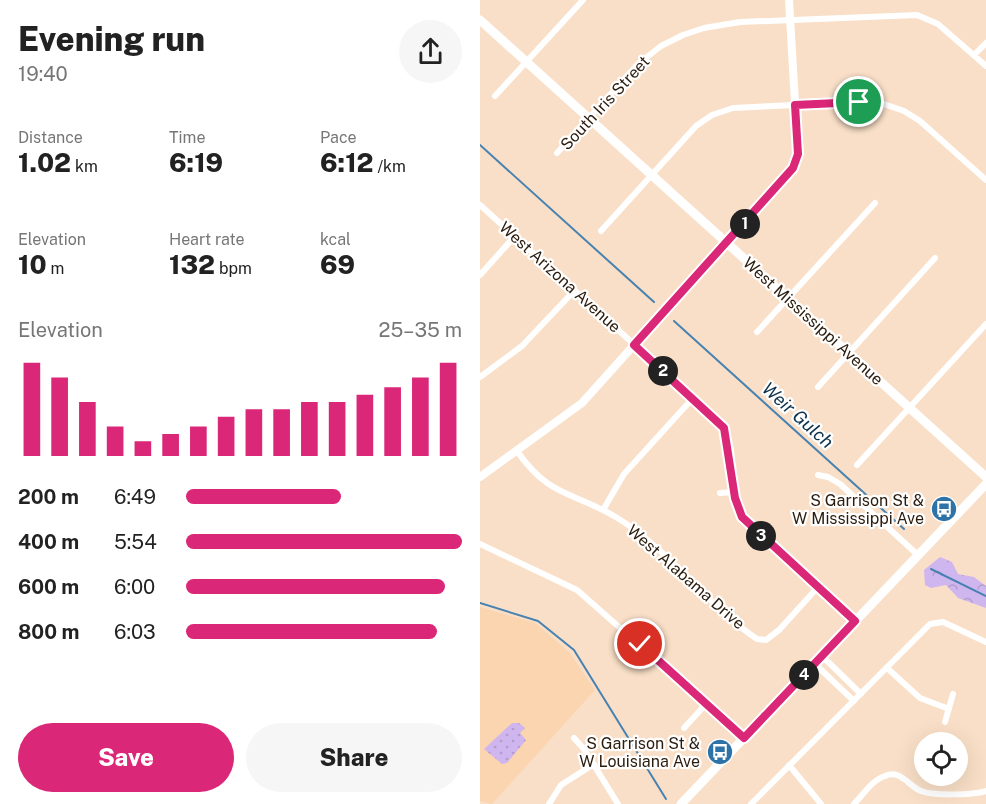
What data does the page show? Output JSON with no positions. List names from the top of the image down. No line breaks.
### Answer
{"streets":{"main road":["West Mississippi Avenue"],"street":["South Iris Street","West Arizona Avenue","West Alabama Drive"]},"crossings":[["South Iris Street","West Mississippi Avenue"],["West Arizona Avenue","West Alabama Drive"]],"water":["Weir Gulch"],"places":{"bus stop":["S Garrison St & W Mississippi Ave","S Garrison St & W Louisiana Ave"]},"page":{"heading":["Evening run","19:40"],"stats":[["Distance","1.02 km"],["Time","6:19"],["Pace","6:12 /km"],["Elevation","10 m"],["Heart rate","132 bpm"],["kcal","69"]],"pins":["1","2","3","4"],"chart":["Elevation","25–35 m"],"list":[{"name":"200 m","note":"6:49"},{"name":"400 m","note":"5:54"},{"name":"600 m","note":"6:00"},{"name":"800 m","note":"6:03"}],"buttons":["Save","Share"]}}
